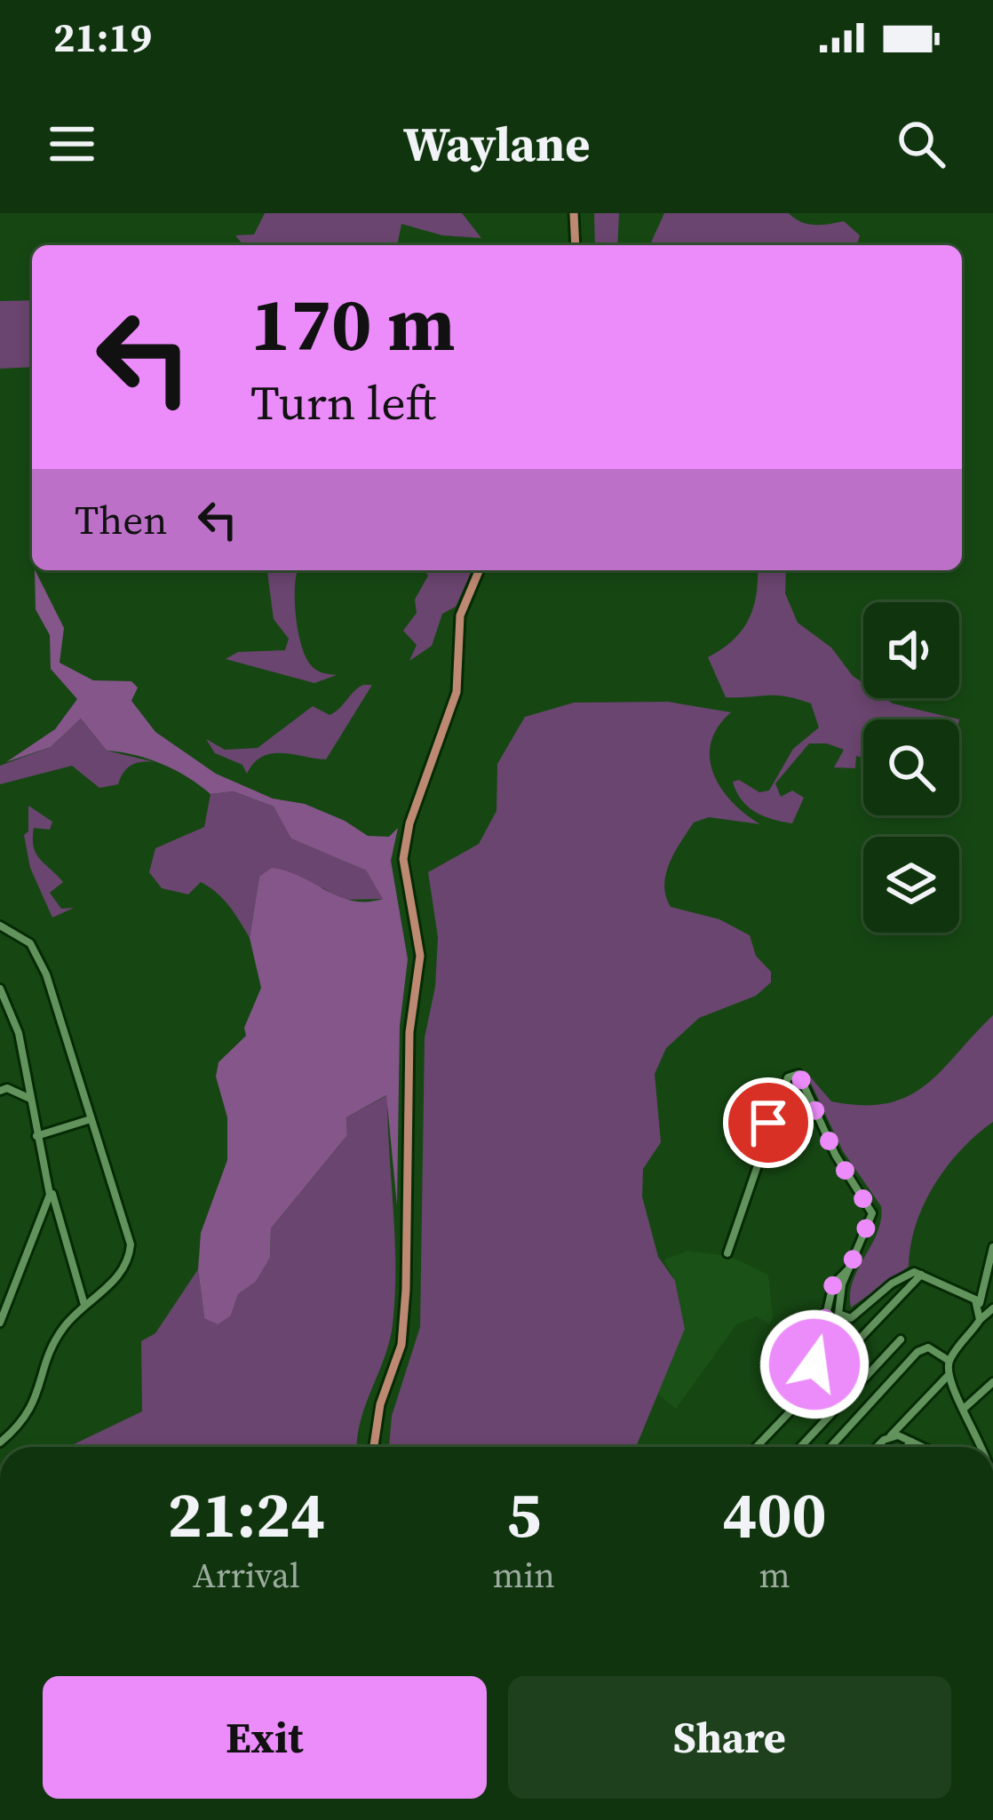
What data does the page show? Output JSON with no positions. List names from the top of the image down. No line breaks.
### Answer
{"page":{"status":"21:19","header":"Waylane","turn":["170 m","Turn left"],"then":"Then","eta":["21:24","Arrival","5","min","400","m"],"buttons":["Exit","Share"]}}
